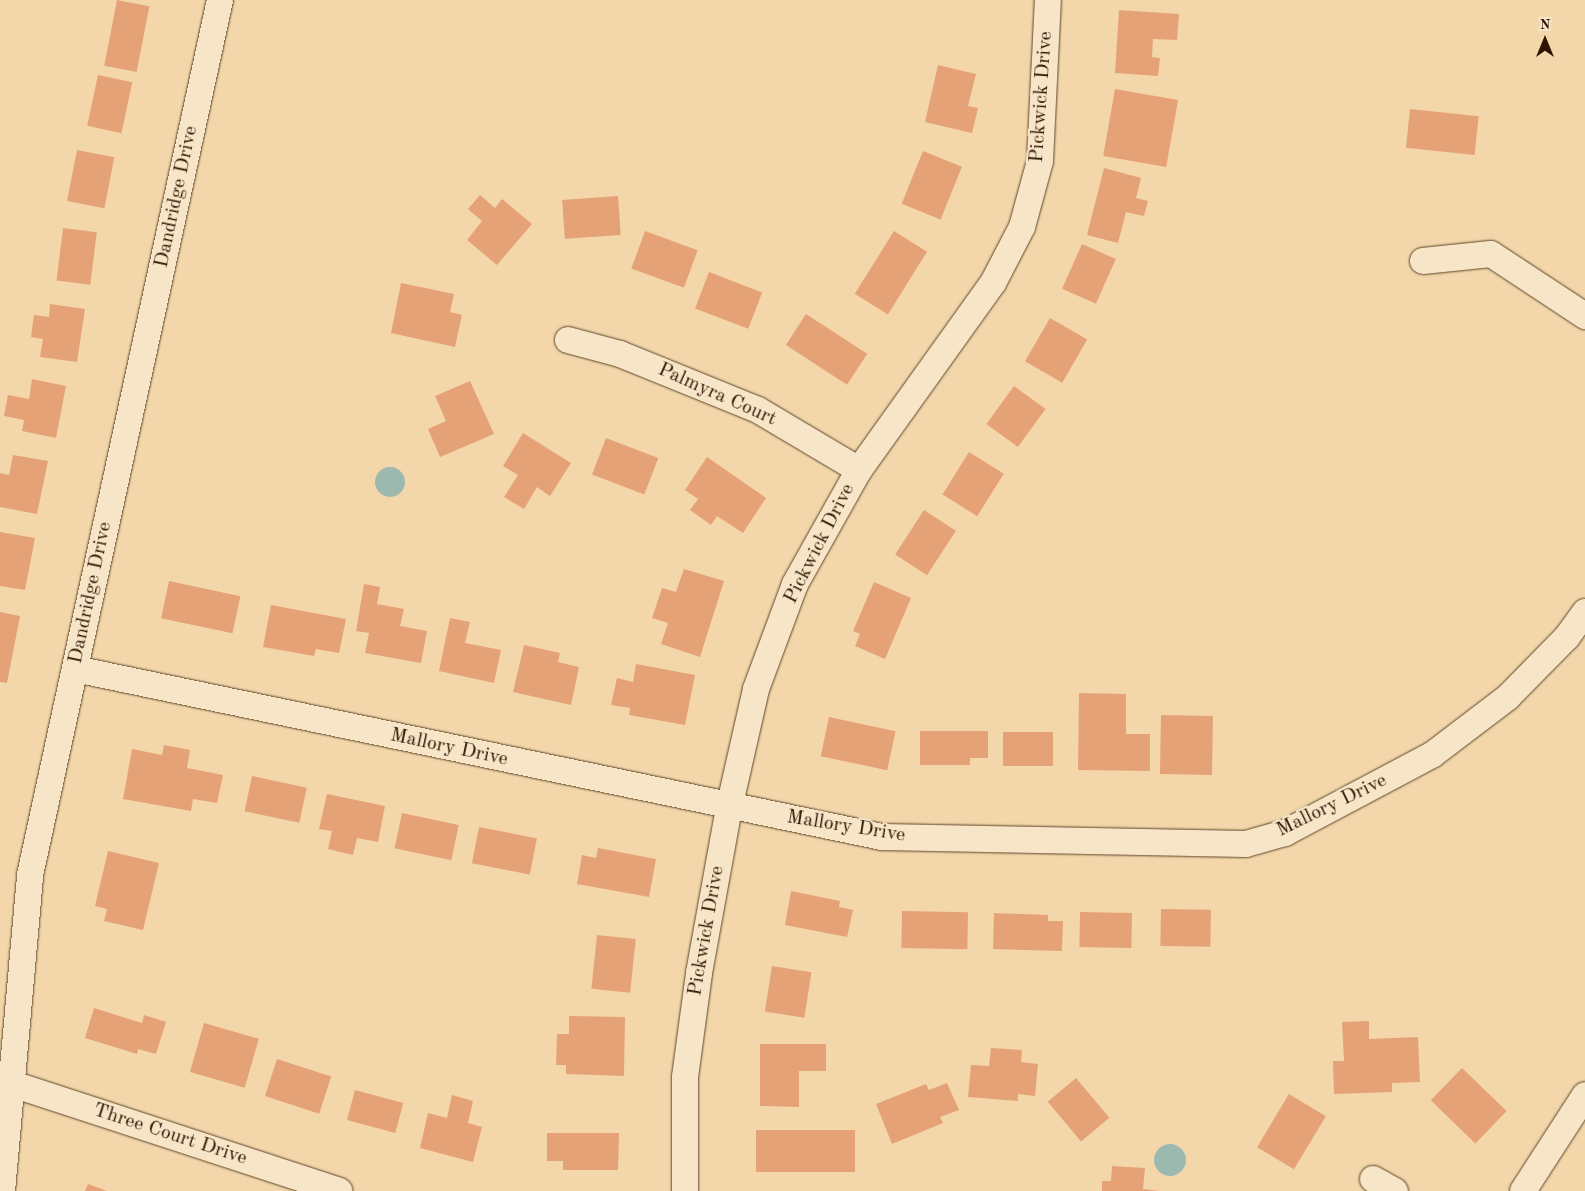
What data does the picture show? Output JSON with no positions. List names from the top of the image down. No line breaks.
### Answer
{"streets":{"street":["Pickwick Drive","Dandridge Drive","Palmyra Court","Mallory Drive","Three Court Drive"]},"crossings":[["Pickwick Drive","Palmyra Court"],["Pickwick Drive","Mallory Drive"],["Dandridge Drive","Mallory Drive"],["Dandridge Drive","Three Court Drive"]],"north":"top"}
